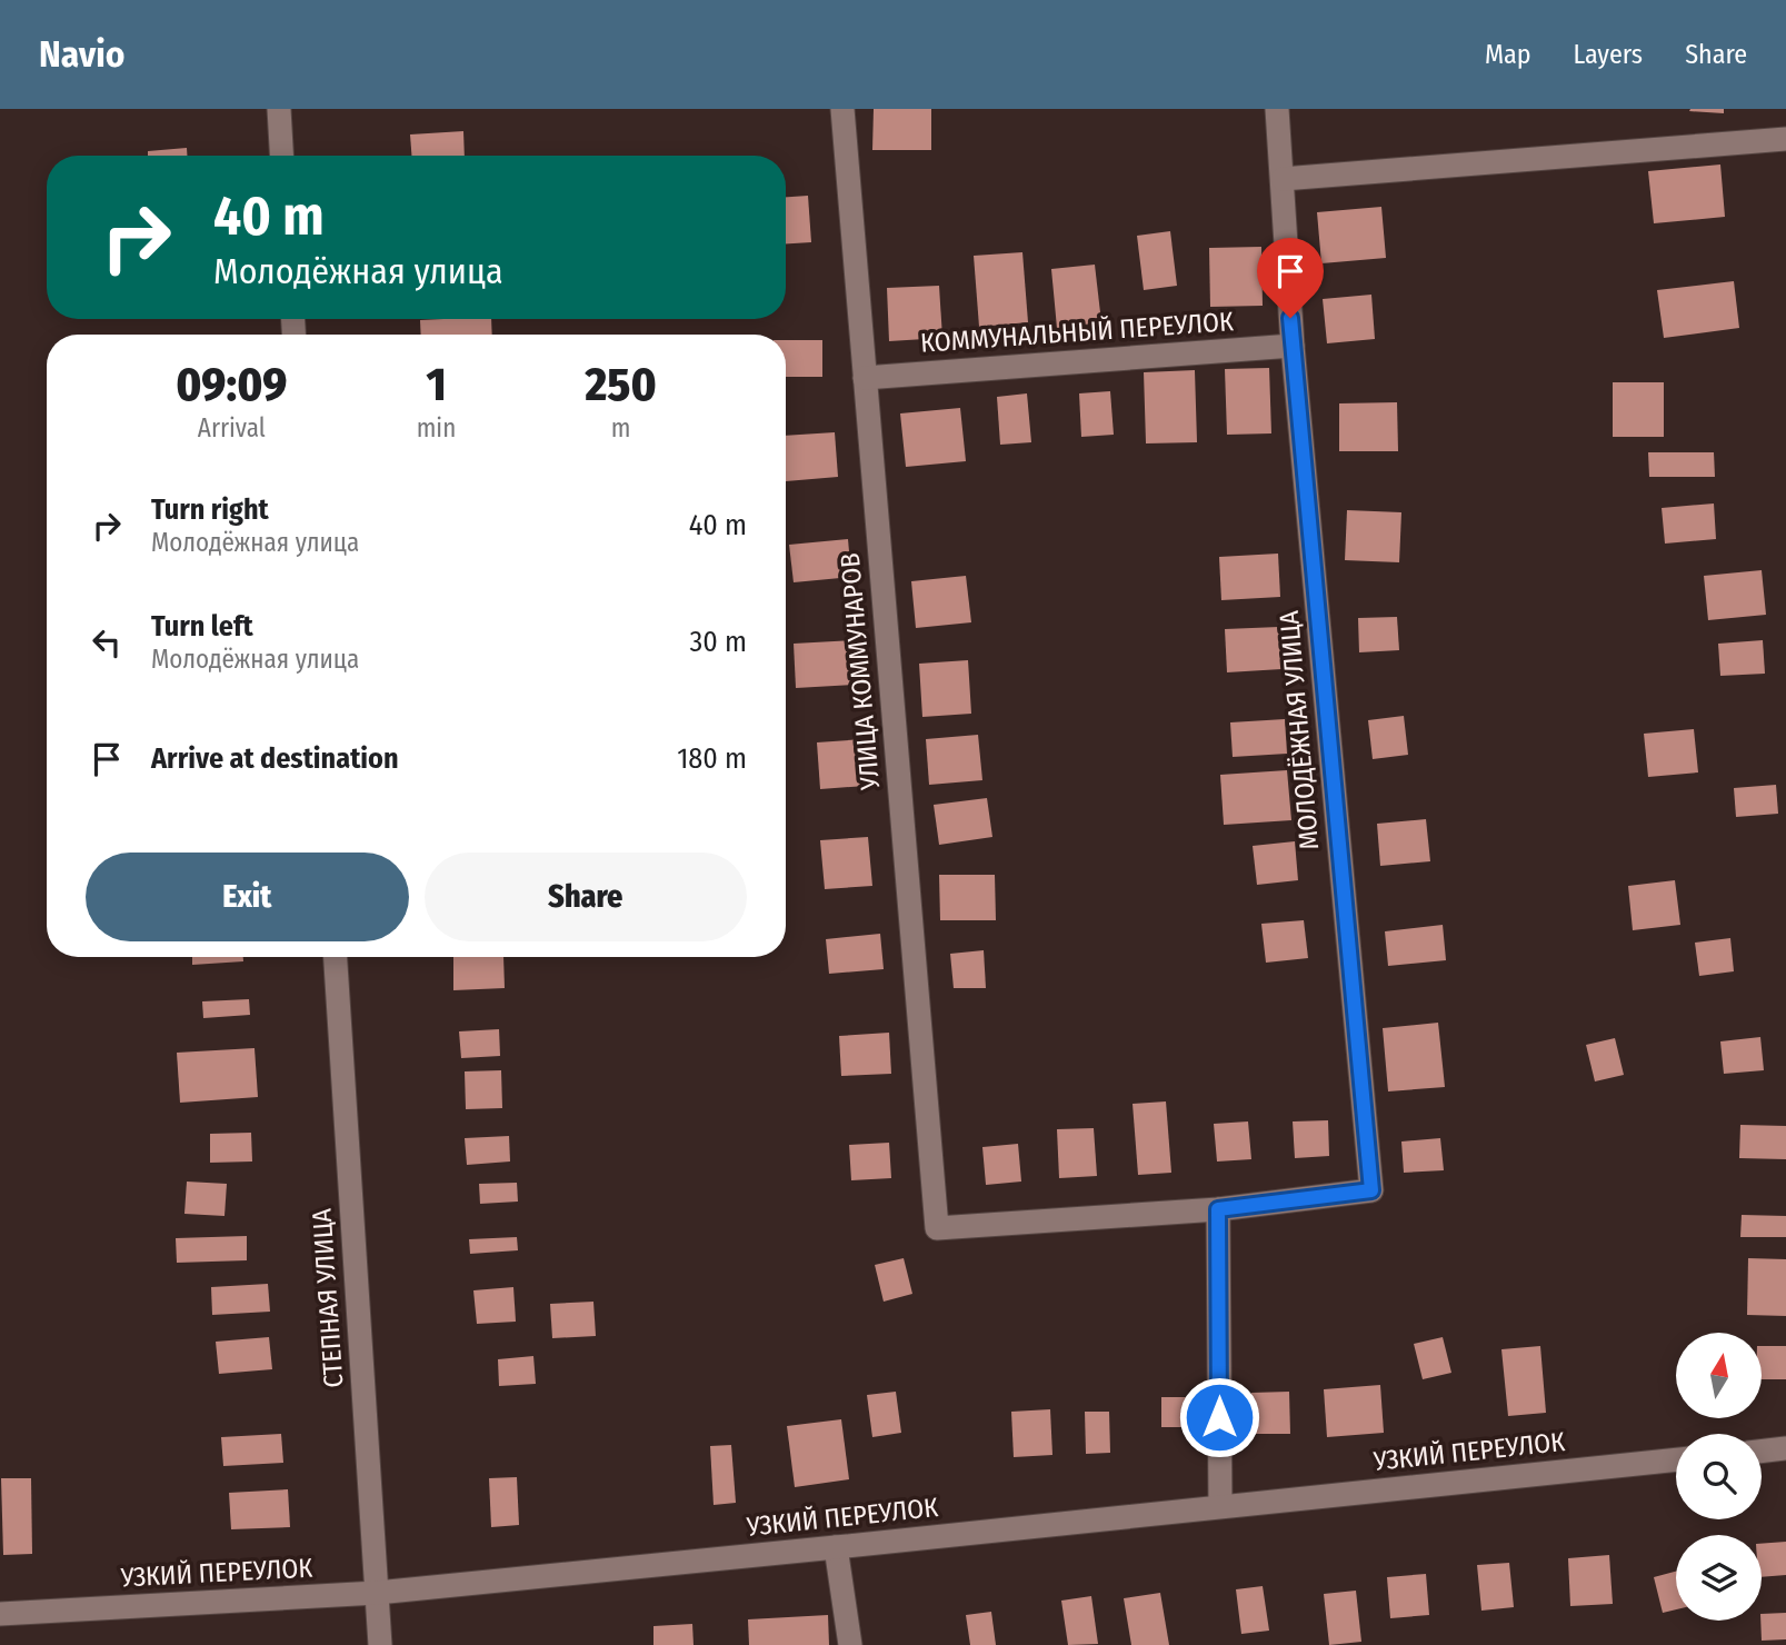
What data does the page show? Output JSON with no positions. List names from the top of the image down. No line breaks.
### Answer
{"streets":{"street":["КОММУНАЛЬНЫЙ ПЕРЕУЛОК","УЛИЦА КОММУНАРОВ","МОЛОДЁЖНАЯ УЛИЦА","СТЕПНАЯ УЛИЦА","УЗКИЙ ПЕРЕУЛОК"]},"crossings":[["КОММУНАЛЬНЫЙ ПЕРЕУЛОК","УЛИЦА КОММУНАРОВ"],["КОММУНАЛЬНЫЙ ПЕРЕУЛОК","МОЛОДЁЖНАЯ УЛИЦА"],["УЛИЦА КОММУНАРОВ","МОЛОДЁЖНАЯ УЛИЦА"],["СТЕПНАЯ УЛИЦА","УЗКИЙ ПЕРЕУЛОК"]],"north":"top","page":{"header":"Navio","nav":["Map","Layers","Share"],"turn":["40 m","Молодёжная улица"],"eta":["09:09","Arrival","1","min","250","m"],"list":[{"name":"Turn right","note":"Молодёжная улица","value":"40 m"},{"name":"Turn left","note":"Молодёжная улица","value":"30 m"},{"name":"Arrive at destination","value":"180 m"}],"buttons":["Exit","Share"]}}
